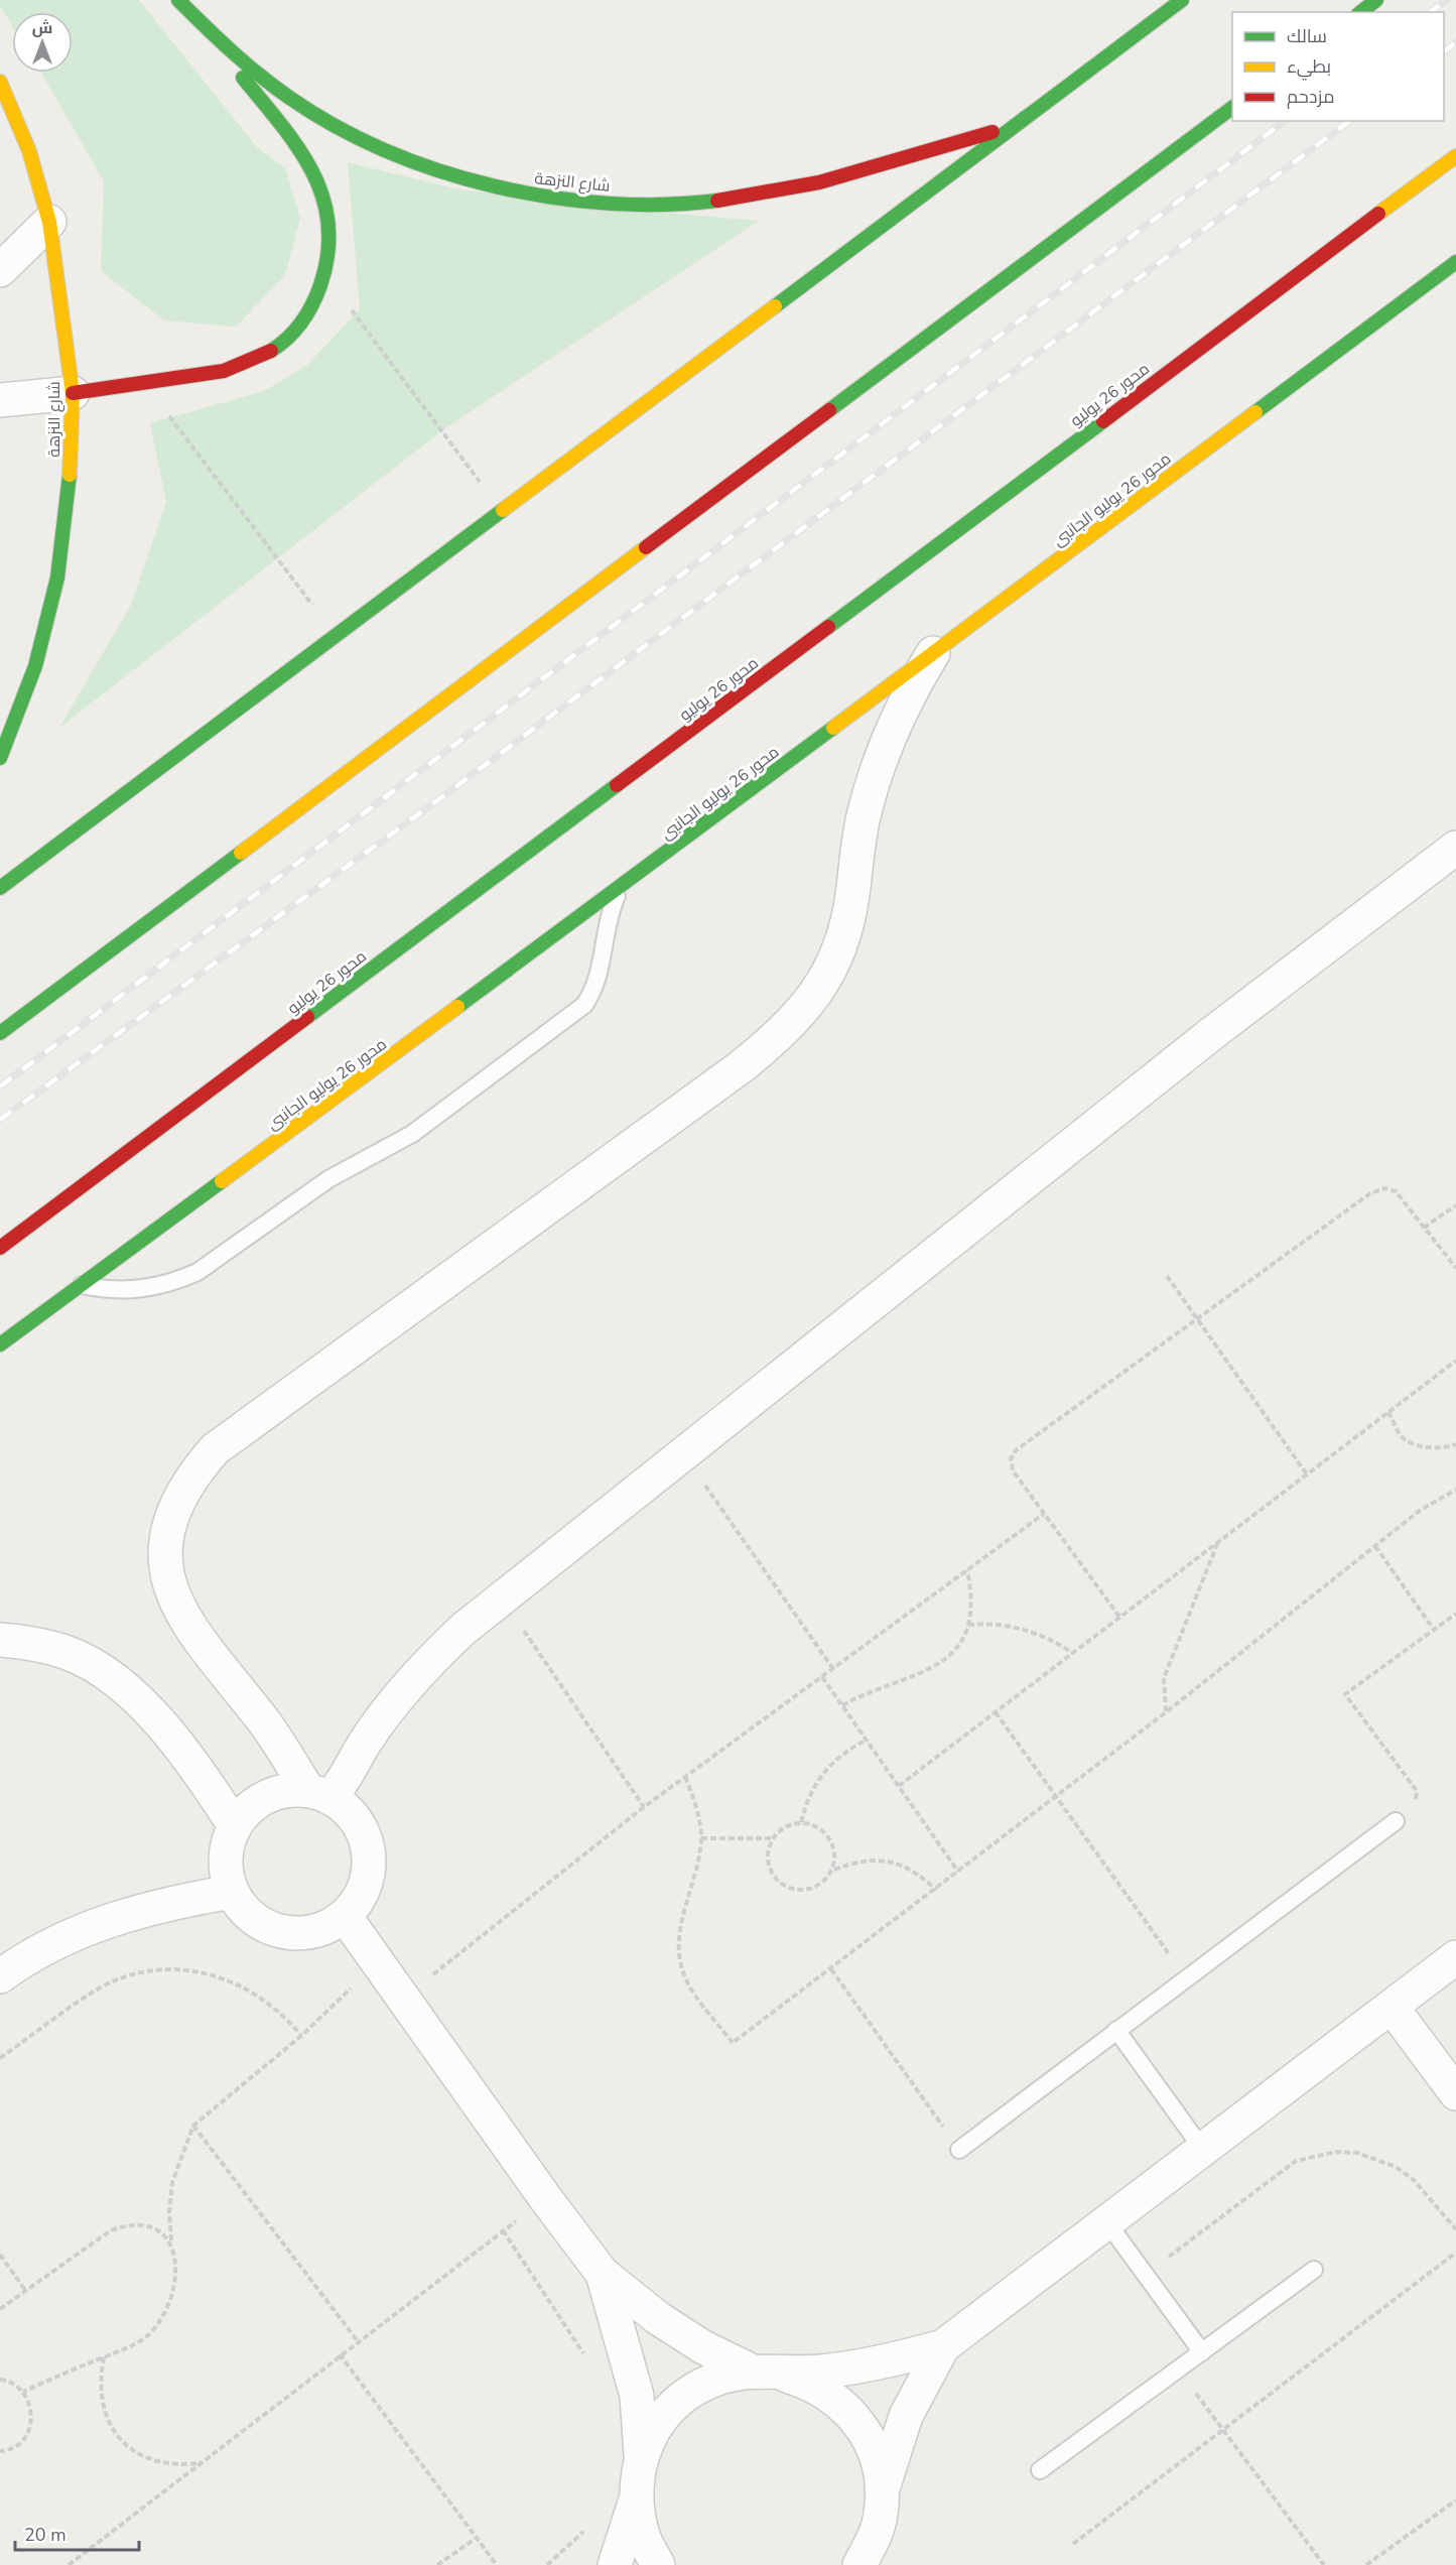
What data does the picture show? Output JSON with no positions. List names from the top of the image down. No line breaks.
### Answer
{"streets":{"main road":["شارع النزهة","محور 26 يوليو","محور 26 يوليو الجانبى"]},"legend":["سالك","بطيء","مزدحم"],"scale_bar":"20 m","north":"top"}
